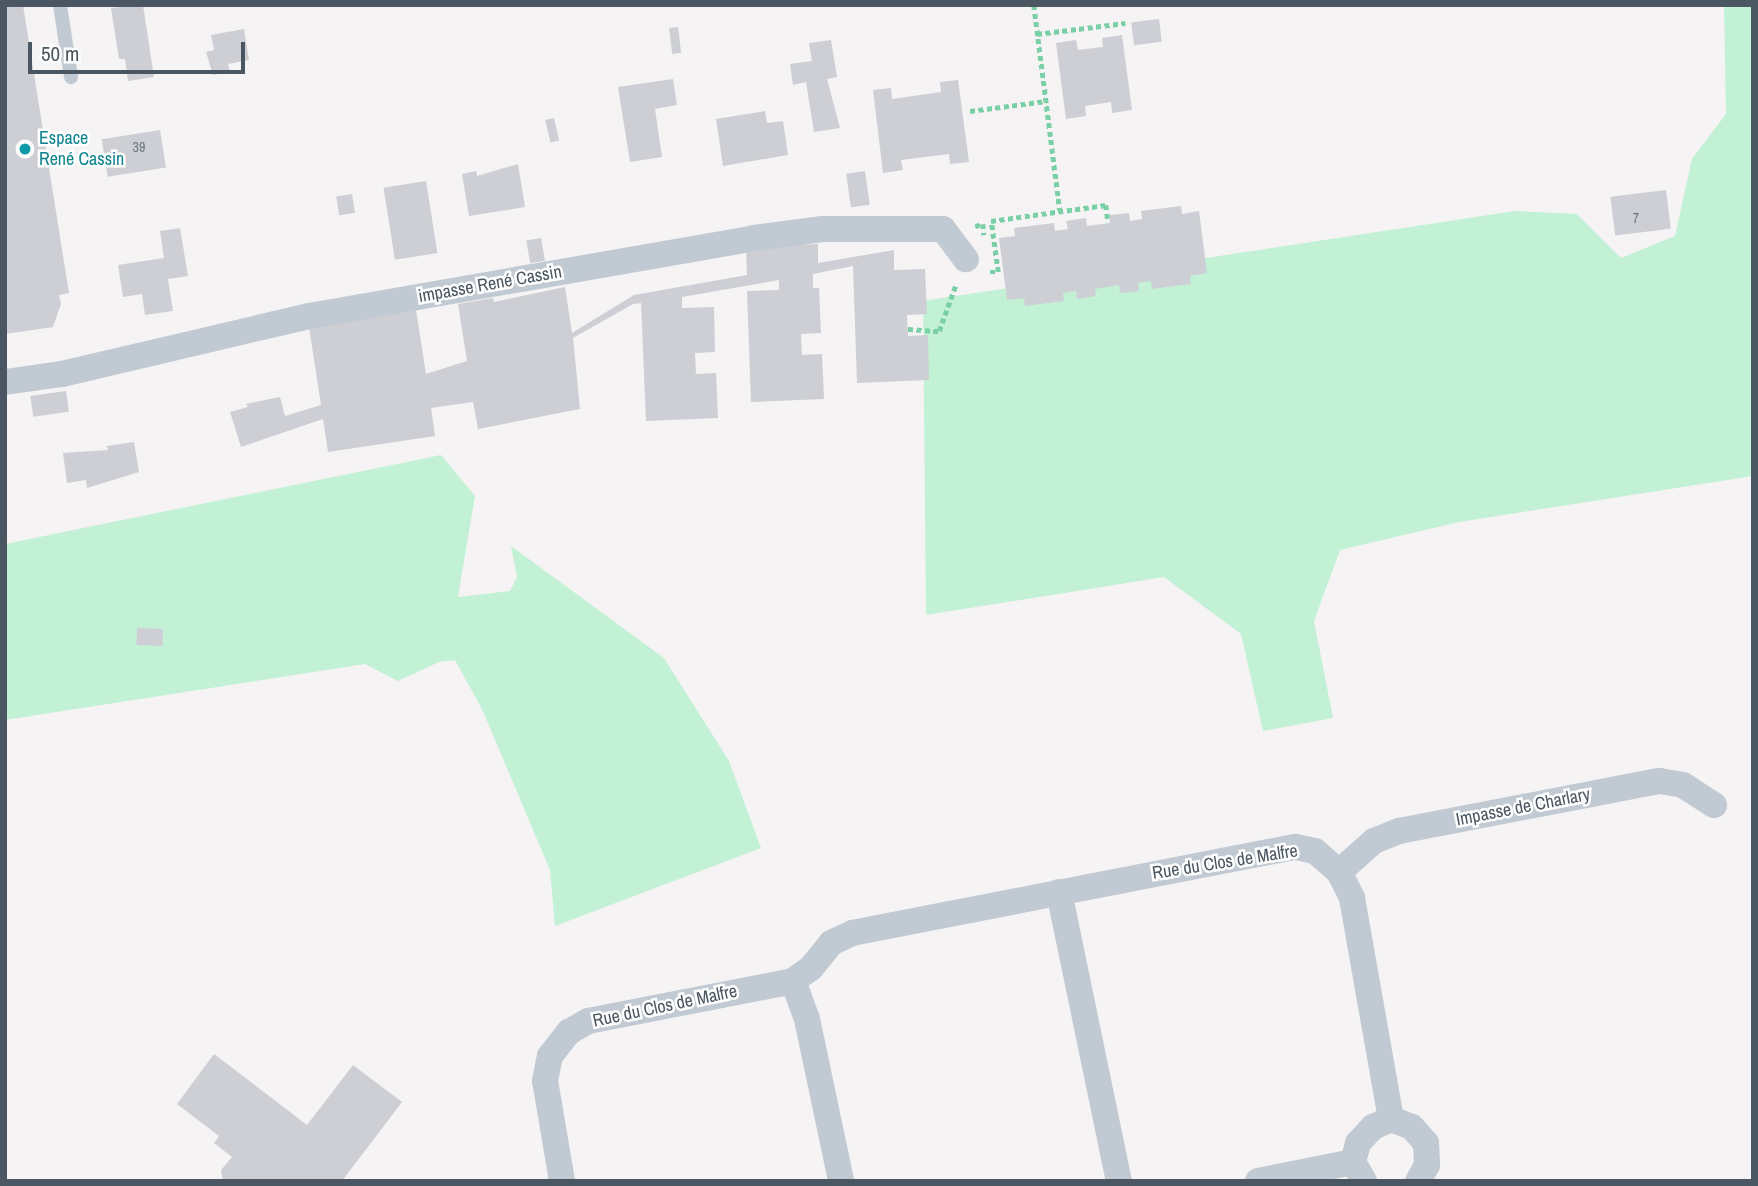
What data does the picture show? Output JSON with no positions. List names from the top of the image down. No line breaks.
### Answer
{"streets":{"street":["impasse René Cassin","Impasse de Charlary","Rue du Clos de Malfre"]},"crossings":[["Impasse de Charlary","Rue du Clos de Malfre"]],"places":["Espace René Cassin"],"house_numbers":["39","7"],"scale_bar":"50 m"}
